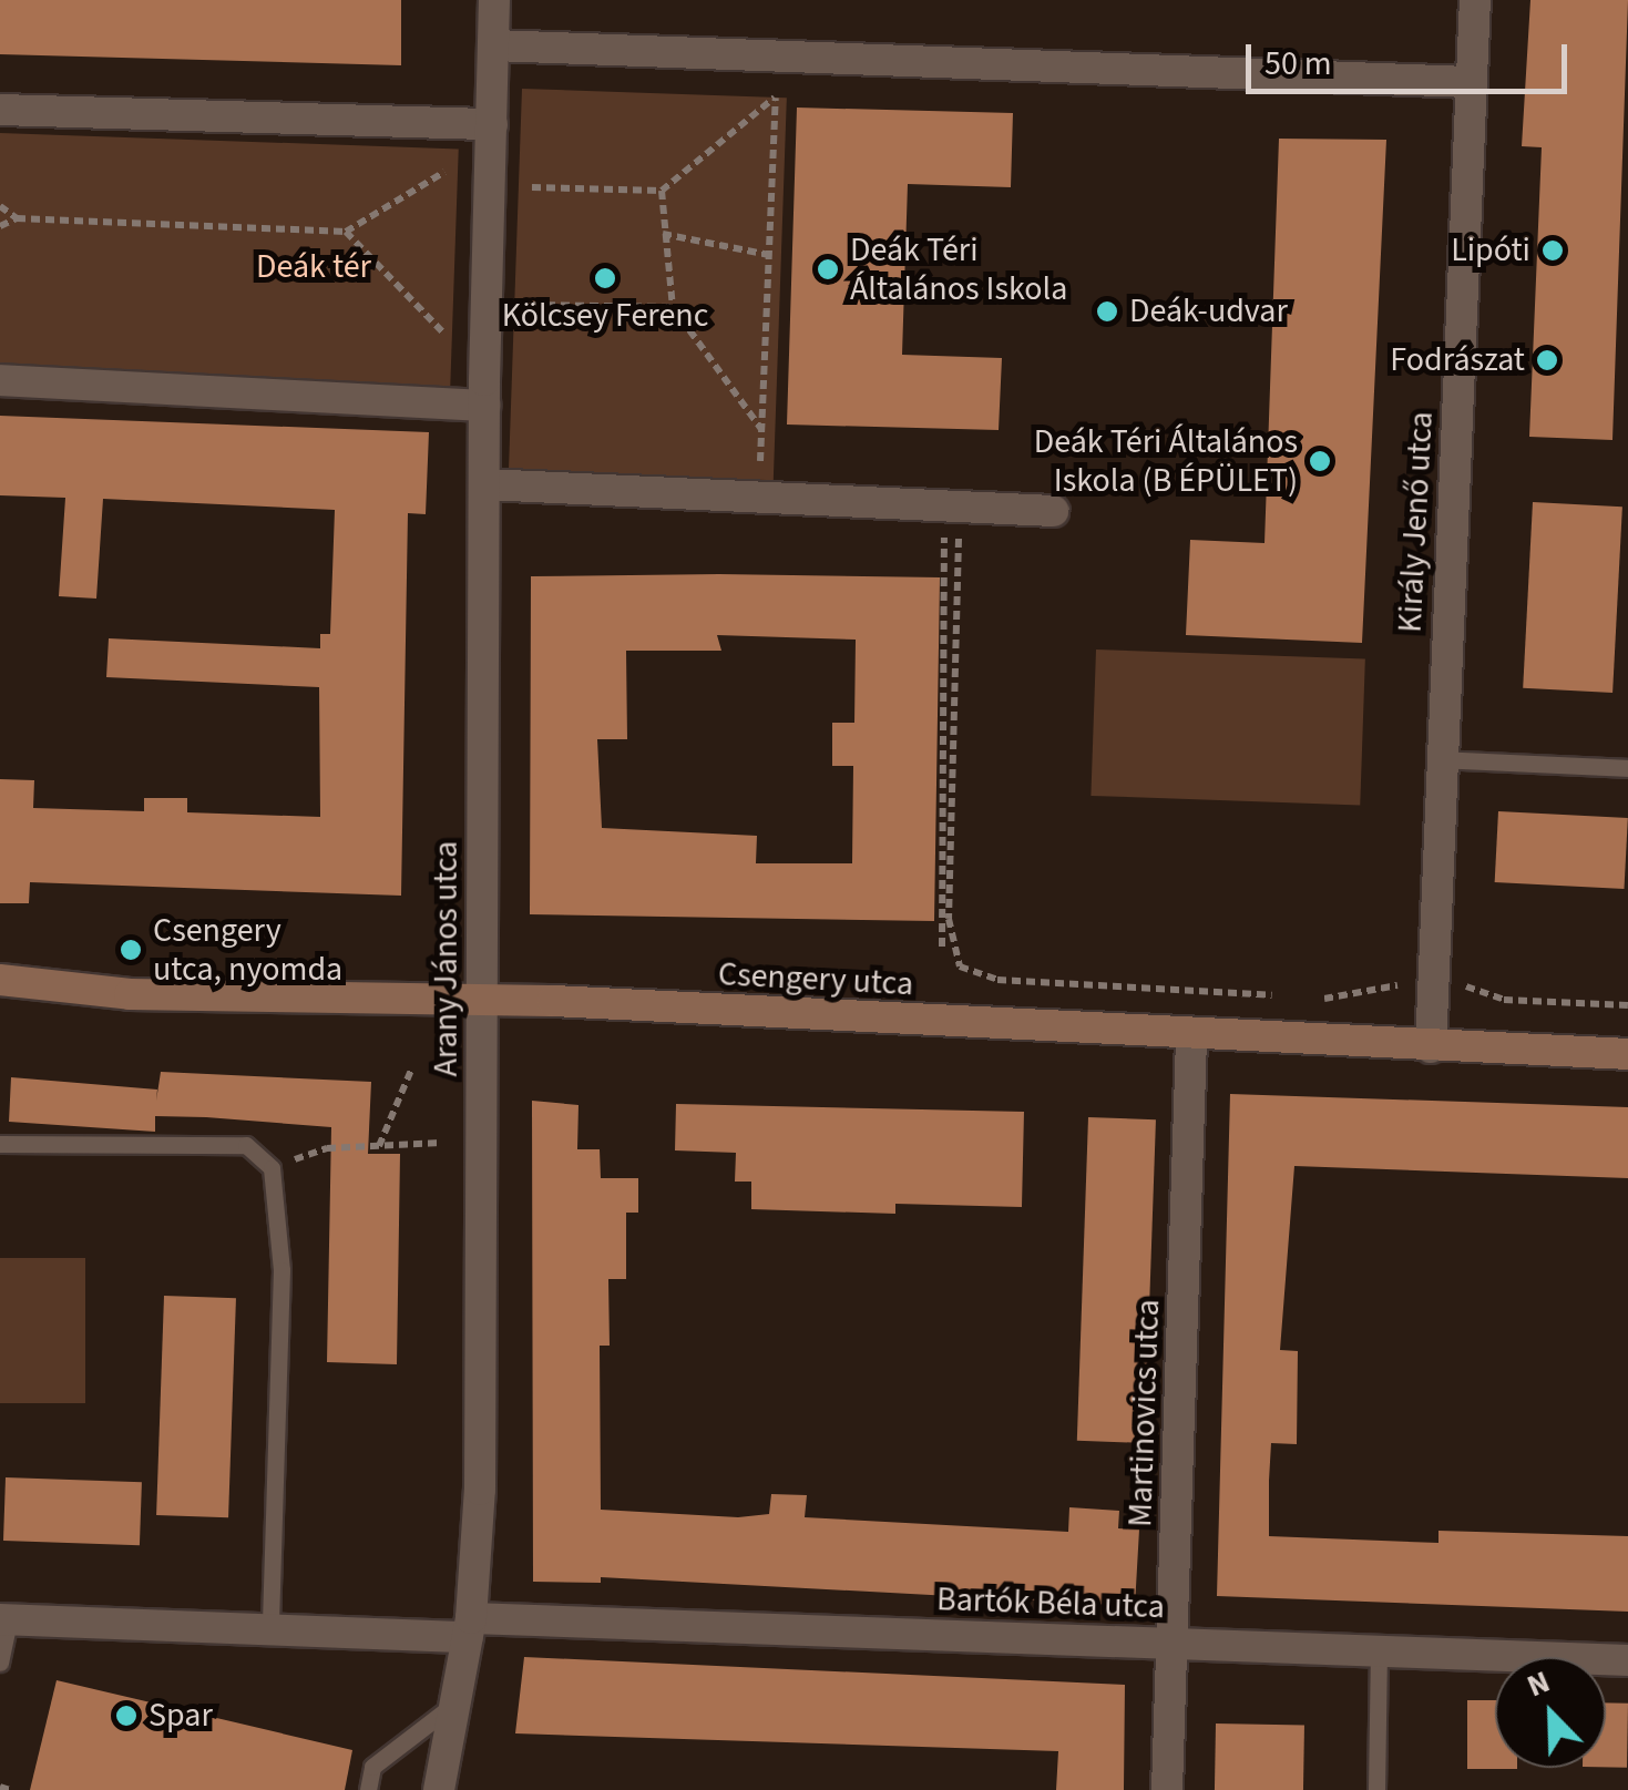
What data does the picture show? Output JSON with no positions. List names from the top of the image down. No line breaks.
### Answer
{"streets":{"main road":["Csengery utca"],"street":["Király Jenő utca","Arany János utca","Martinovics utca","Bartók Béla utca"]},"crossings":[["Király Jenő utca","Csengery utca"],["Arany János utca","Csengery utca"],["Arany János utca","Bartók Béla utca"],["Csengery utca","Martinovics utca"],["Martinovics utca","Bartók Béla utca"]],"parks":["Deák tér"],"places":["Lipóti","Deák Téri Általános Iskola","Kölcsey Ferenc","Deák-udvar","Fodrászat","Deák Téri Általános Iskola (B ÉPÜLET)","Csengery utca, nyomda","Spar"],"scale_bar":"50 m","north":"top left"}
